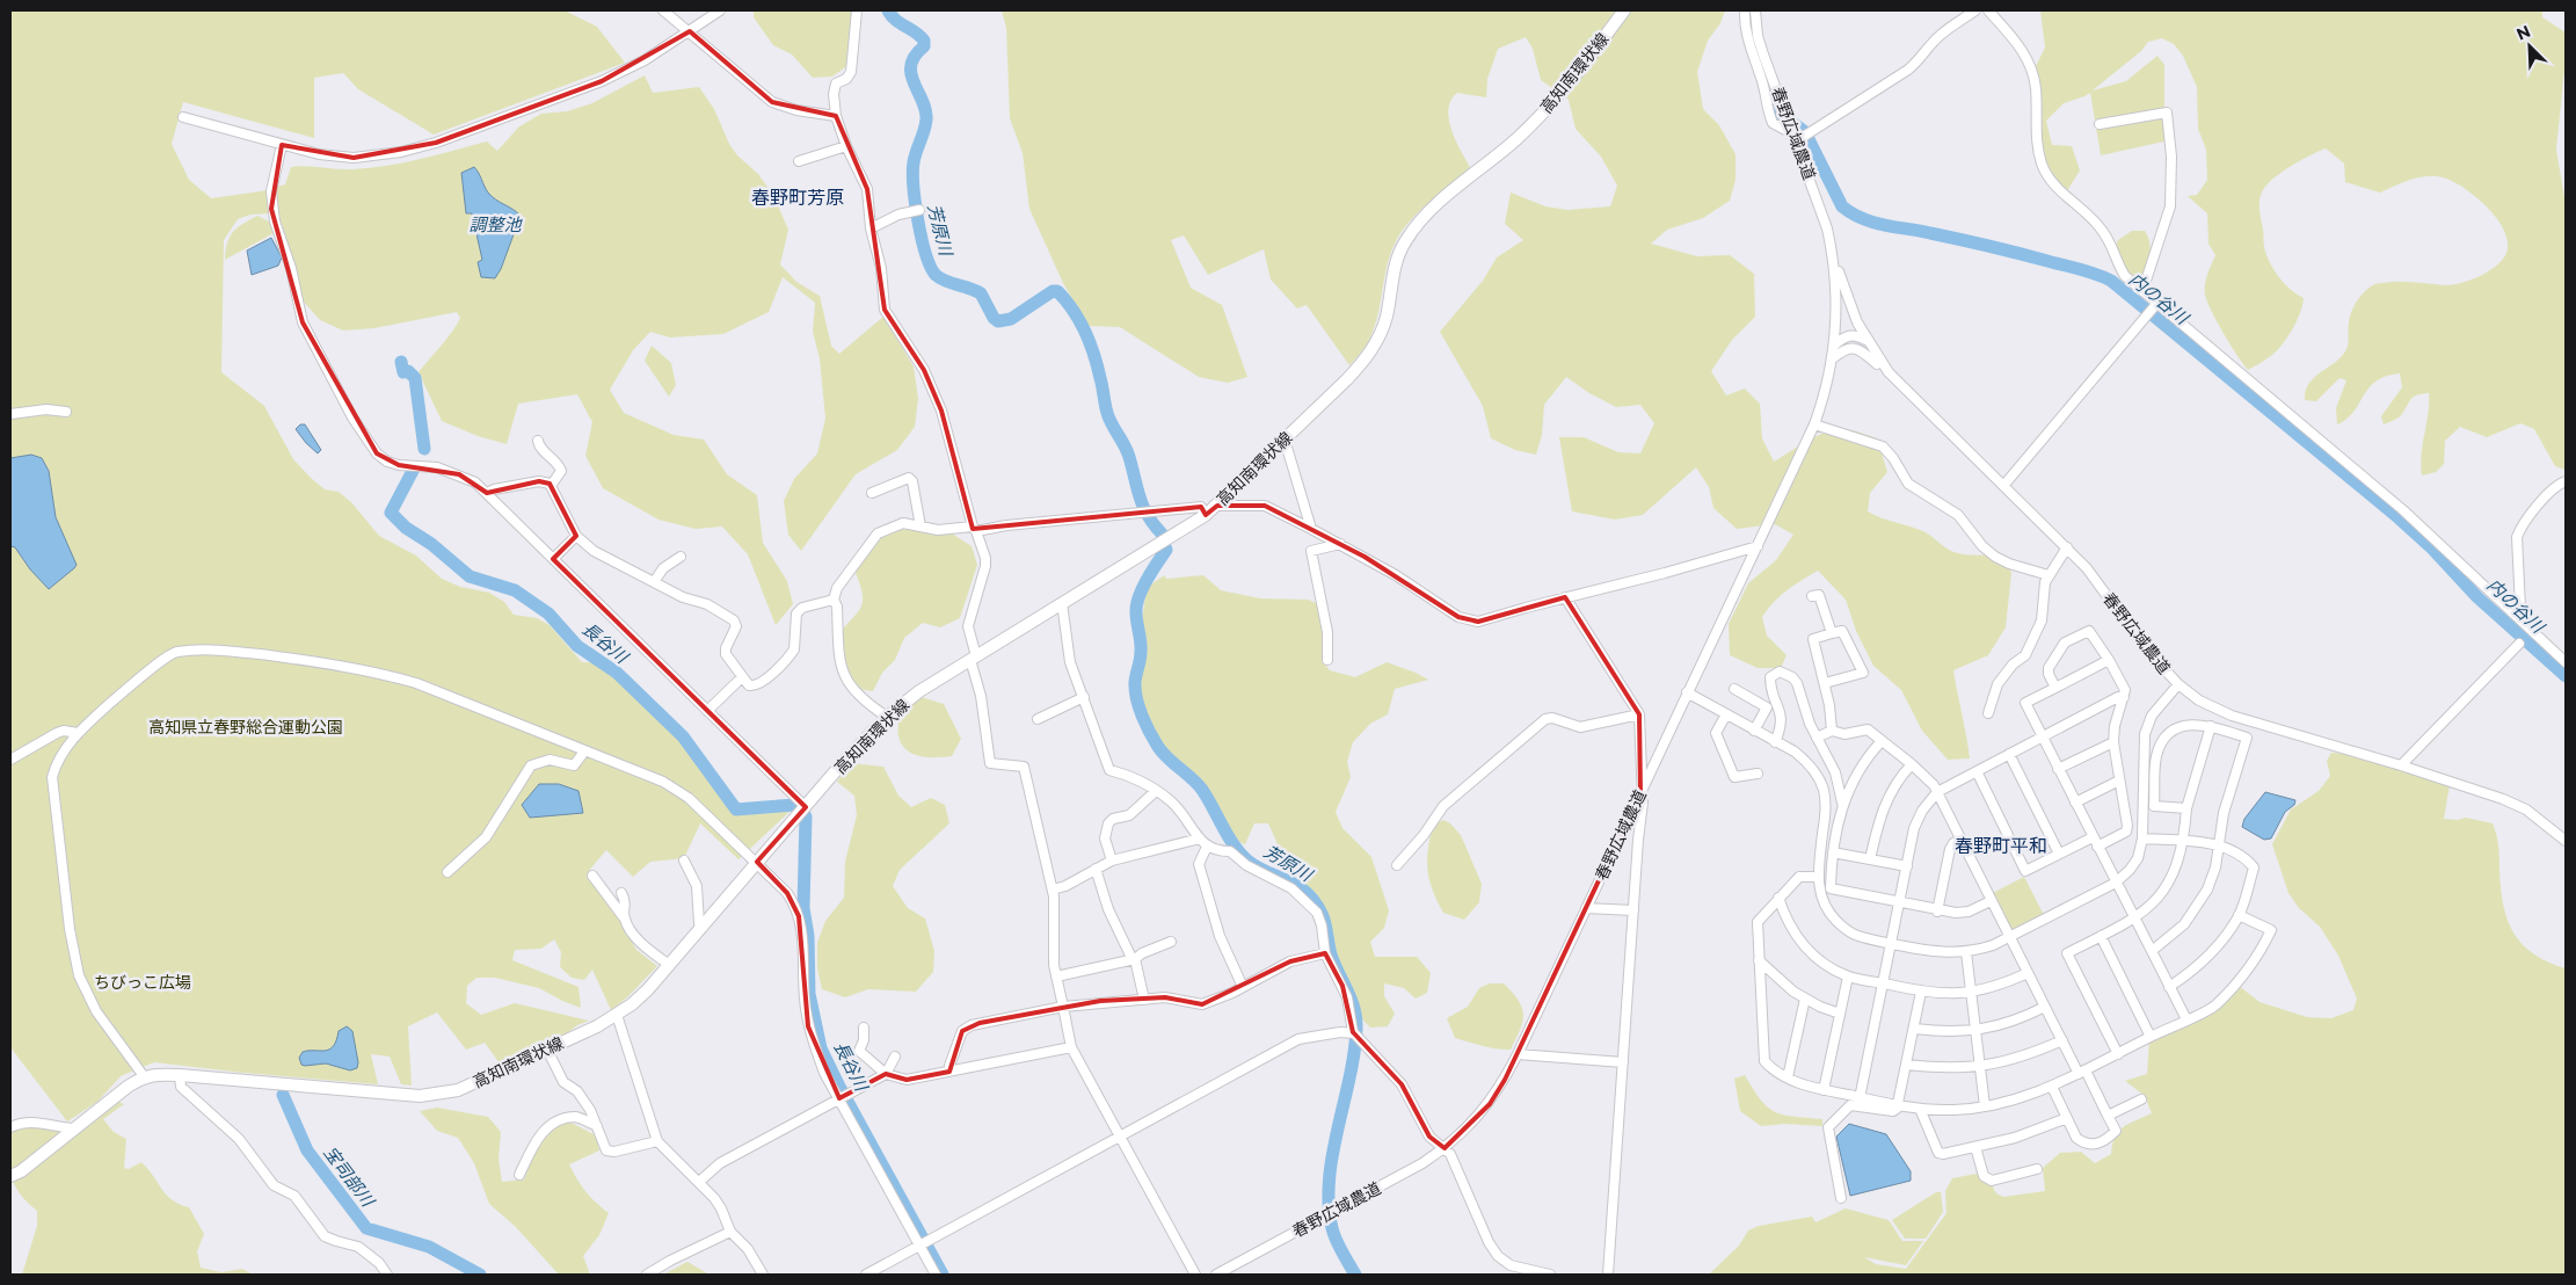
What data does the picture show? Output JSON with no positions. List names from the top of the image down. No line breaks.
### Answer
{"streets":{"main road":["高知南環状線"],"street":["春野広域農道"]},"districts":["春野町芳原","春野町平和"],"water":["調整池","芳原川","内の谷川","長谷川","宝司部川"],"parks":["高知県立春野総合運動公園","ちびっこ広場"],"north":"top left"}
